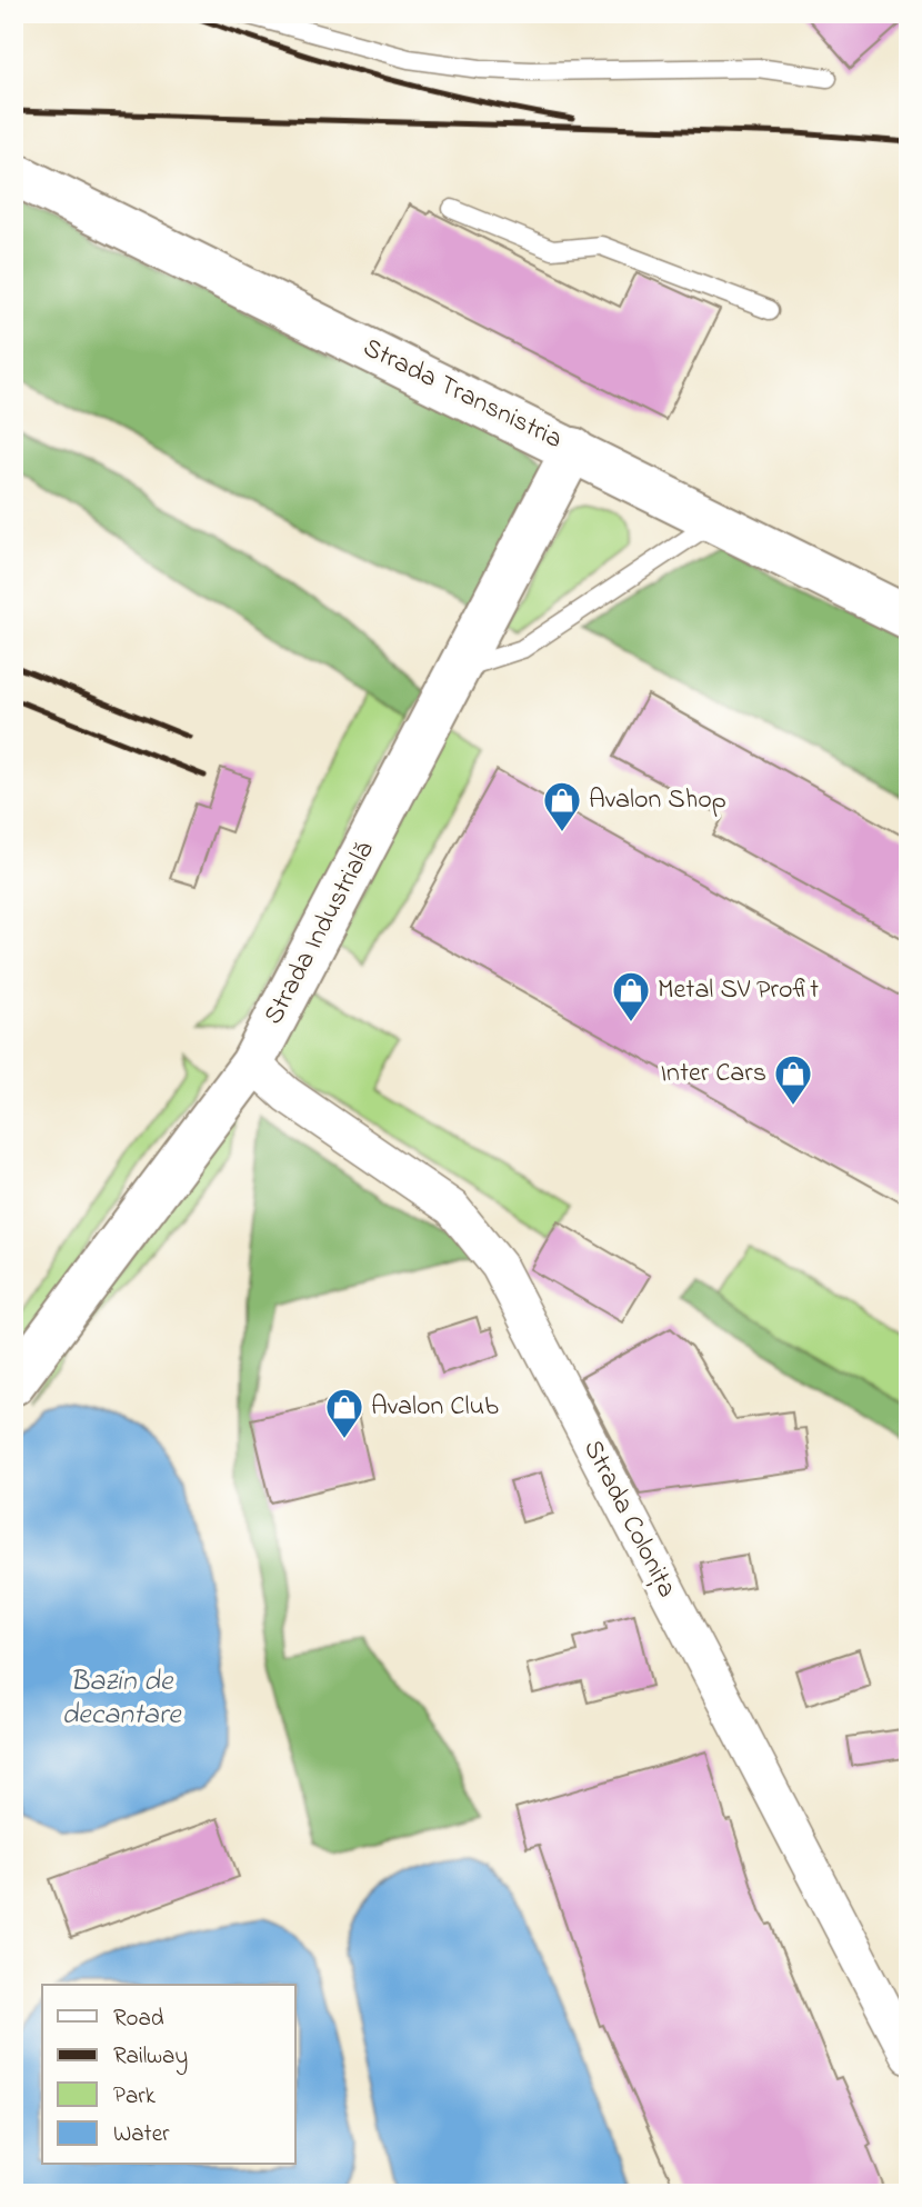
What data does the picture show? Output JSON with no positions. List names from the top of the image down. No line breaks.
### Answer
{"streets":{"street":["Strada Transnistria","Strada Industrială","Strada Colonița"]},"crossings":[["Strada Transnistria","Strada Industrială"],["Strada Industrială","Strada Colonița"]],"water":["Bazin de decantare"],"places":{"shop":["Avalon Shop","Metal SV Profit","Inter Cars","Avalon Club"]},"legend":["Road","Railway","Park","Water"]}
